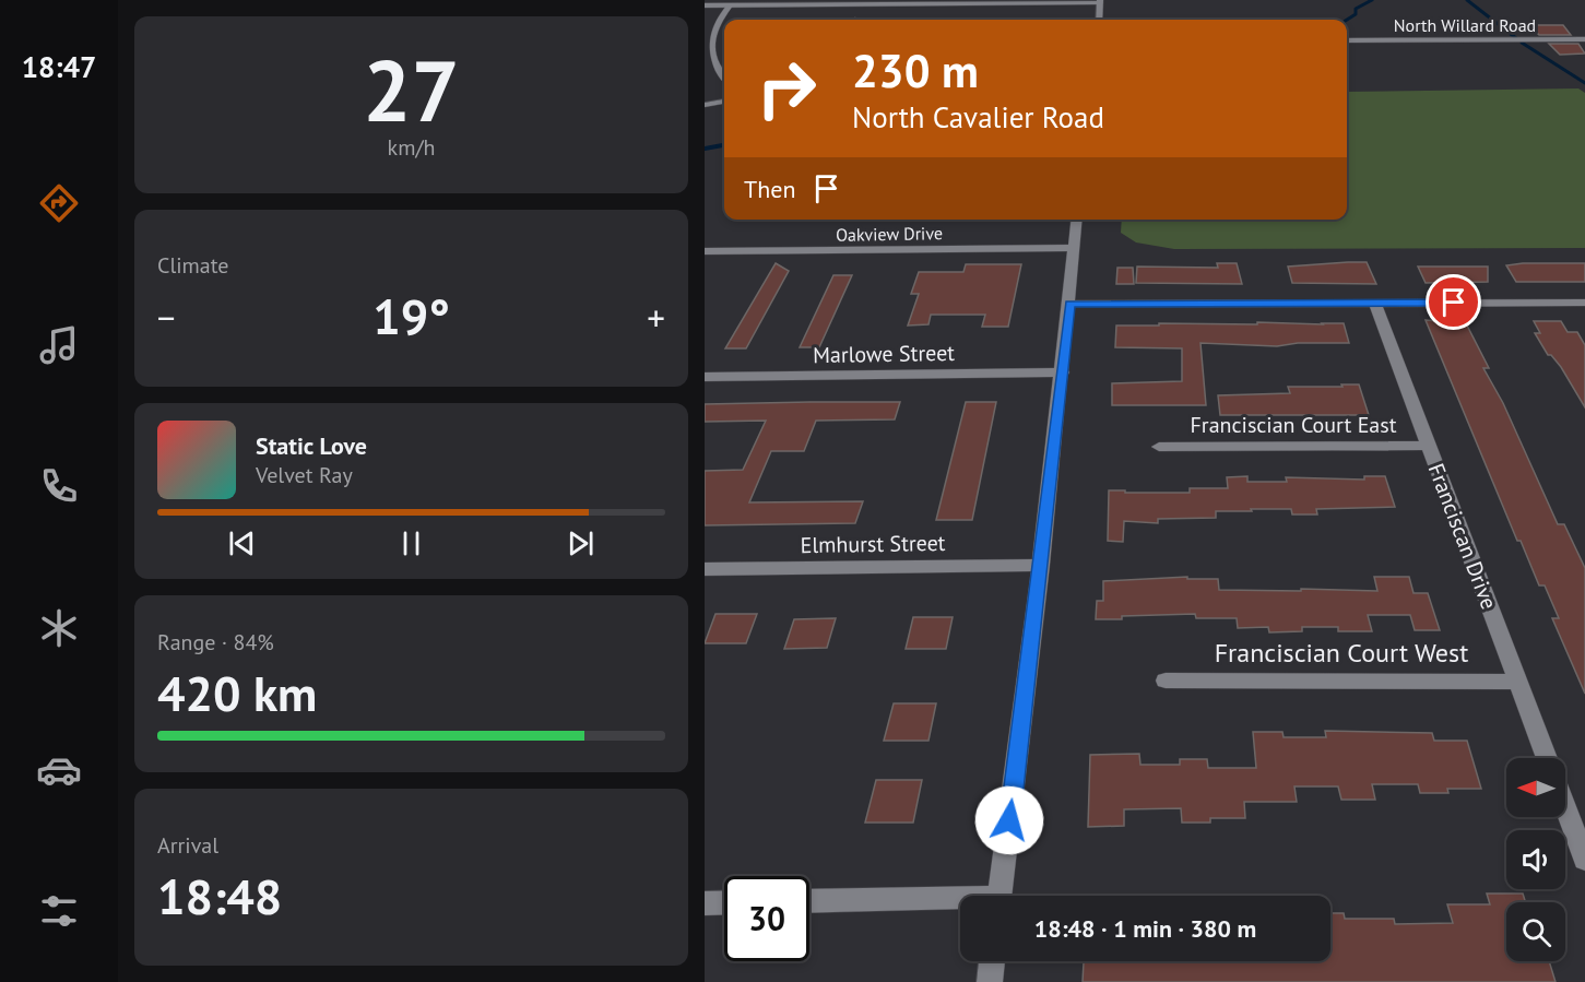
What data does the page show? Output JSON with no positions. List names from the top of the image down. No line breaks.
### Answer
{"streets":{"street":["North Willard Road","Oakview Drive","Marlowe Street","Franciscian Court East","Franciscan Drive","Elmhurst Street","Franciscian Court West"]},"crossings":[["Franciscian Court East","Franciscan Drive"],["Franciscan Drive","Franciscian Court West"]],"north":"left","page":{"tabs":"18:47","tile":[["27","km/h"],"Climate",["Range · 84%","420 km"],["Arrival","18:48"]],"turn":["230 m","North Cavalier Road"],"then":"Then","heat":["−","19°","+"],"song":["Static Love","Velvet Ray"],"limit":"30","trip":"18:48 · 1 min · 380 m"}}
